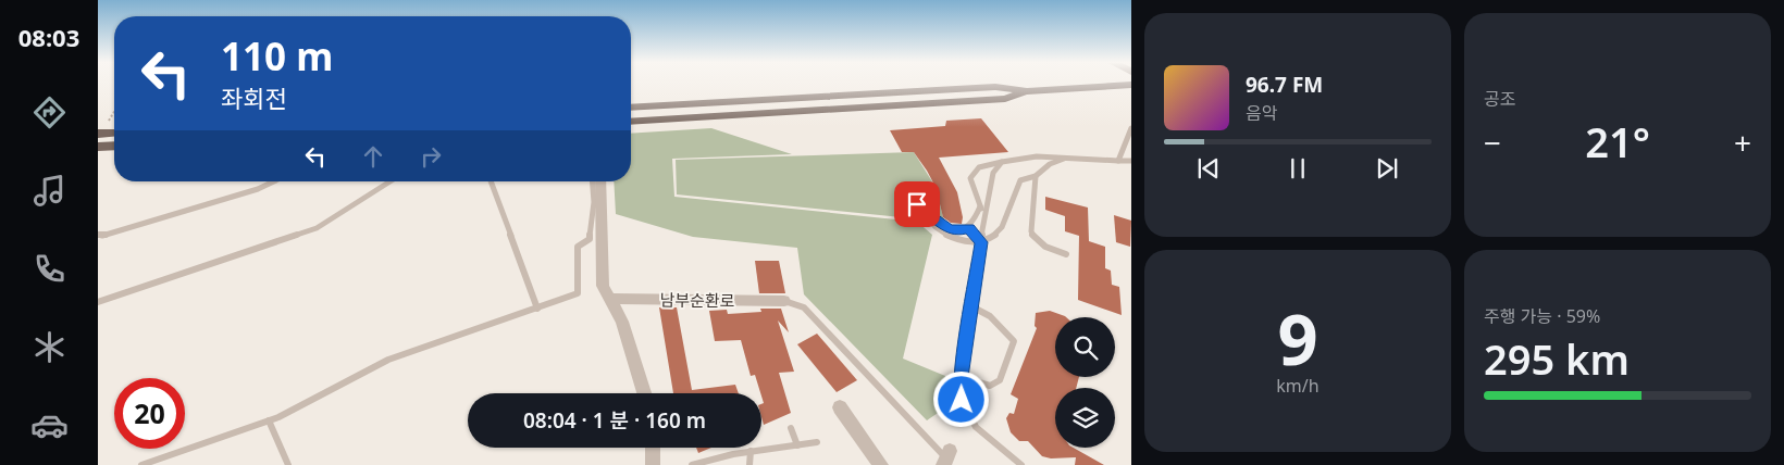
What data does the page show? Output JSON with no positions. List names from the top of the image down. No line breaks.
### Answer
{"streets":{"street":["남부순환로"]},"page":{"tabs":"08:03","tile":["공조",["9","km/h"],["주행 가능 · 59%","295 km"]],"turn":["110 m","좌회전"],"song":["96.7 FM","음악"],"heat":["−","21°","+"],"limit":"20","trip":"08:04 · 1 분 · 160 m"}}
